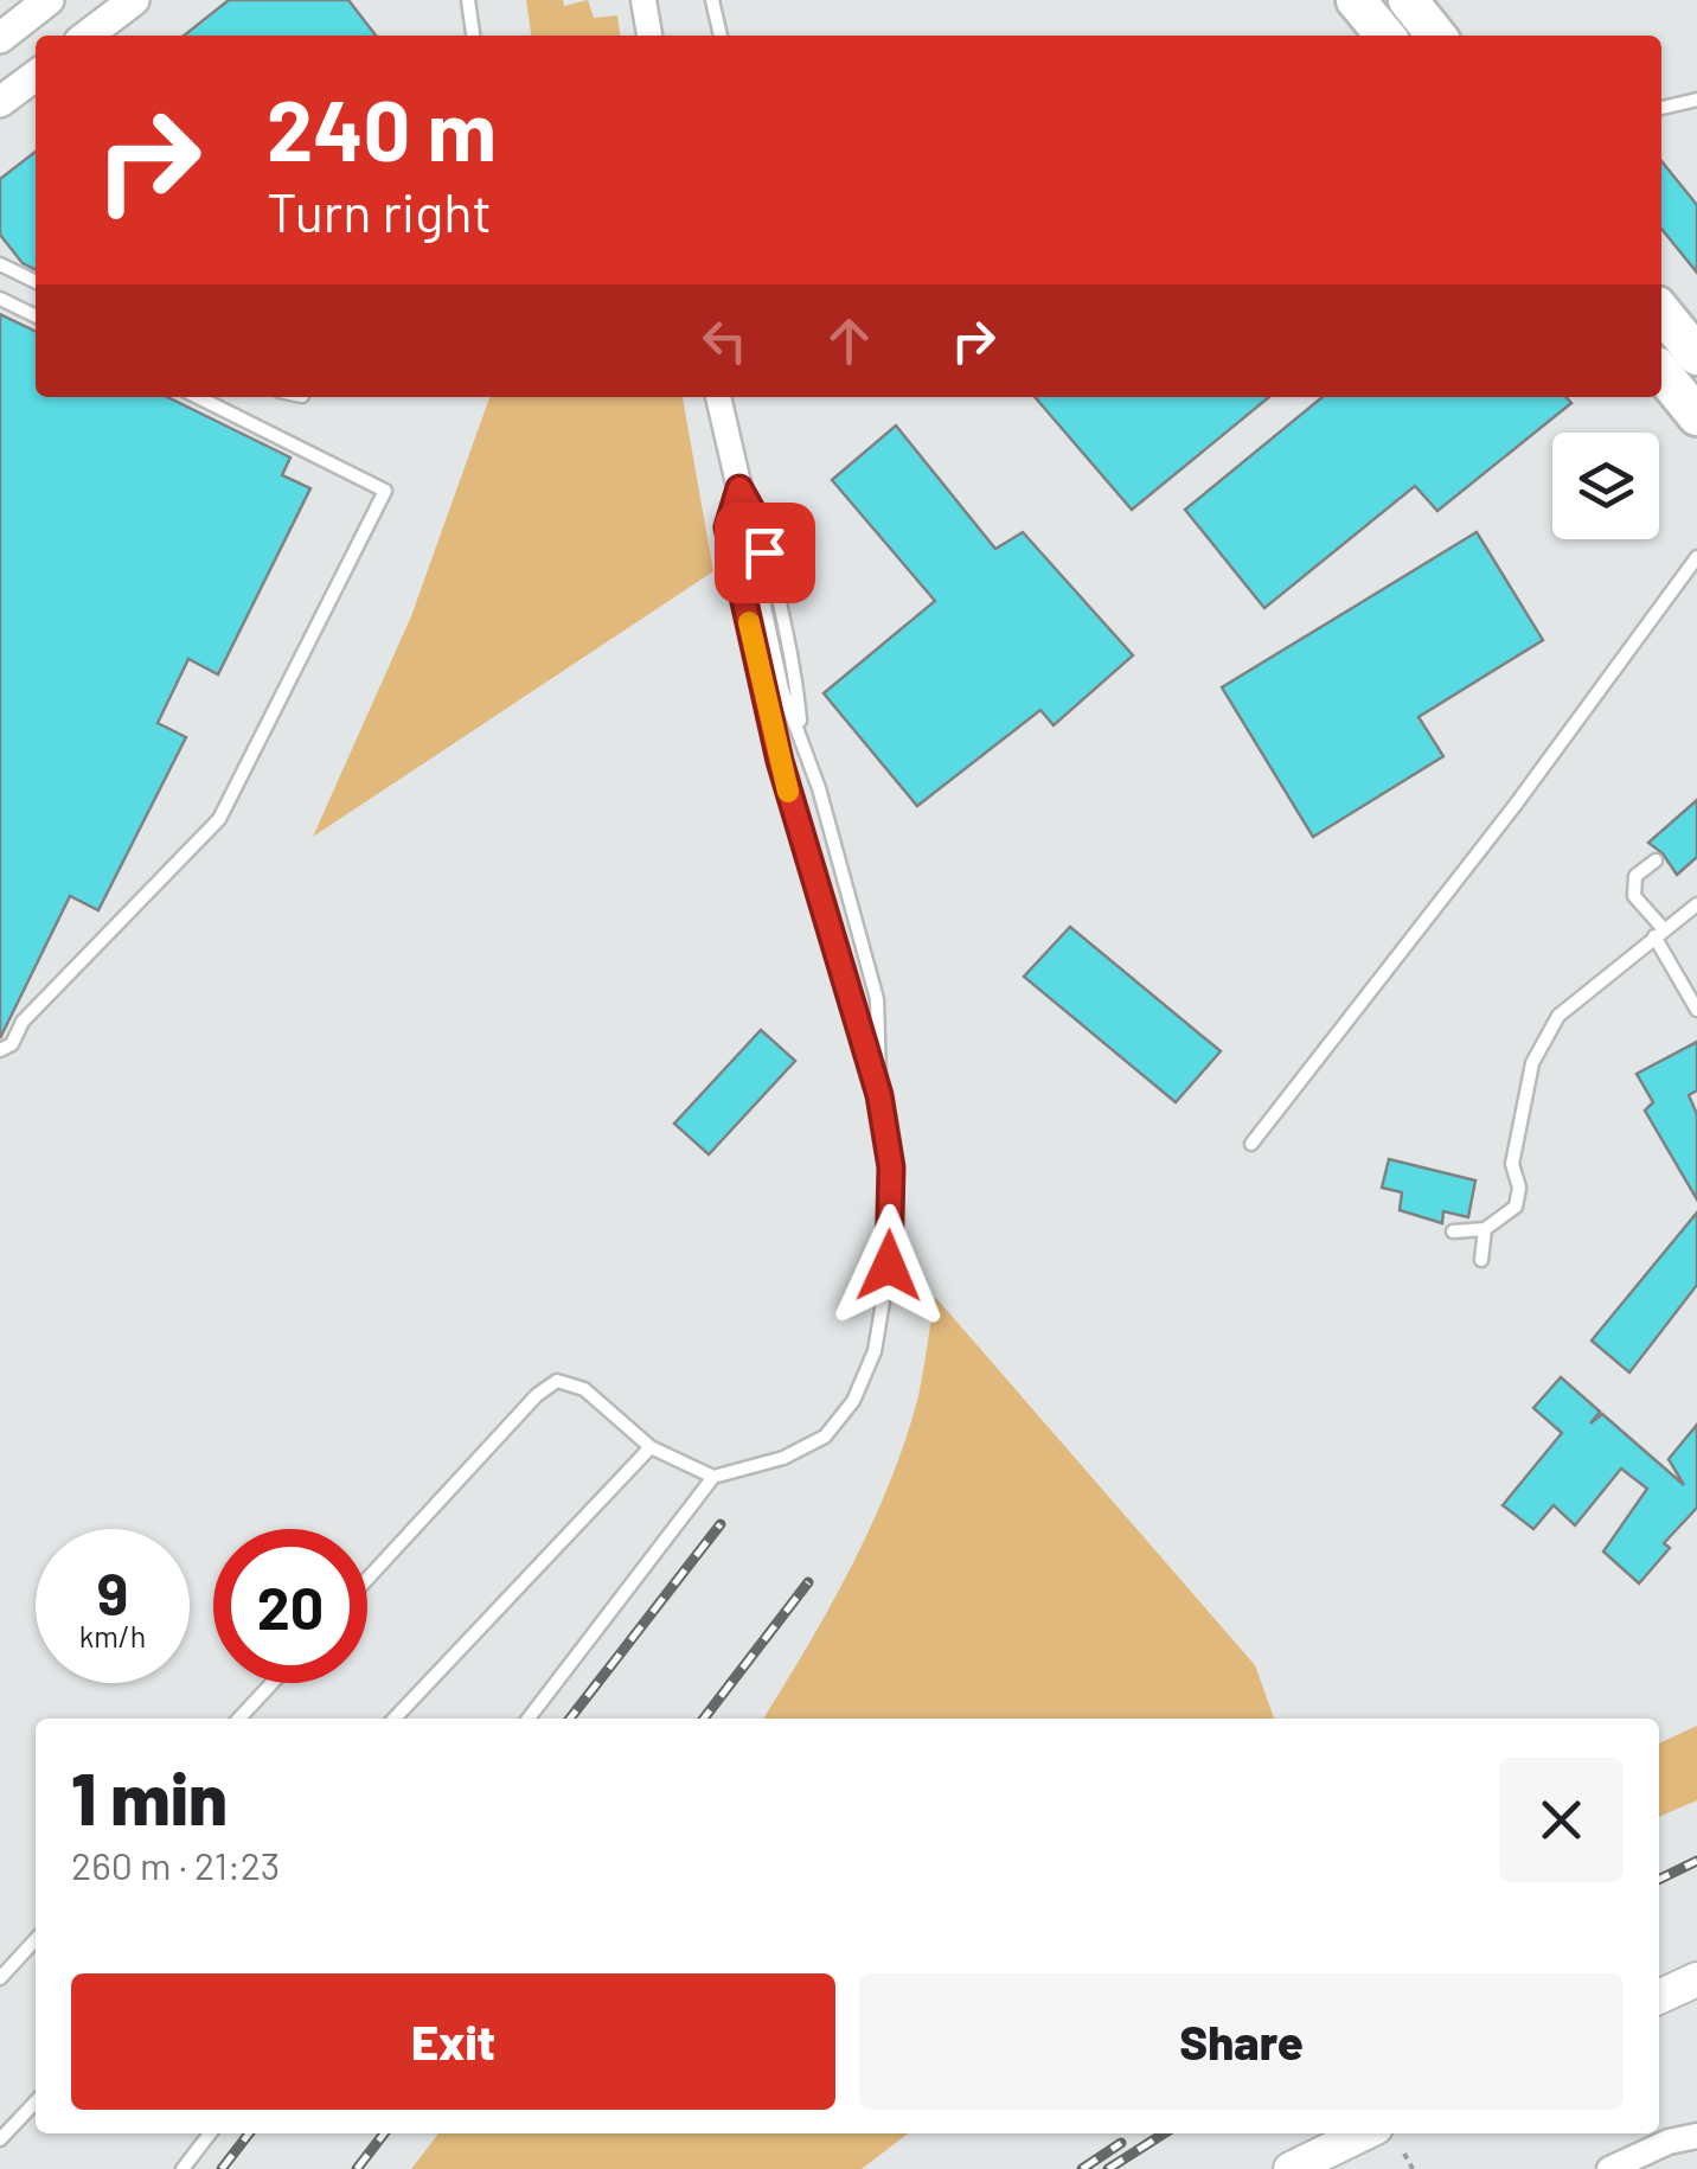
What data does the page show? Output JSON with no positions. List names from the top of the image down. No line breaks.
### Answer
{"page":{"turn":["240 m","Turn right"],"speed":"9 km/h","limit":"20","heading":["1 min","260 m · 21:23"],"buttons":["Exit","Share"]}}
